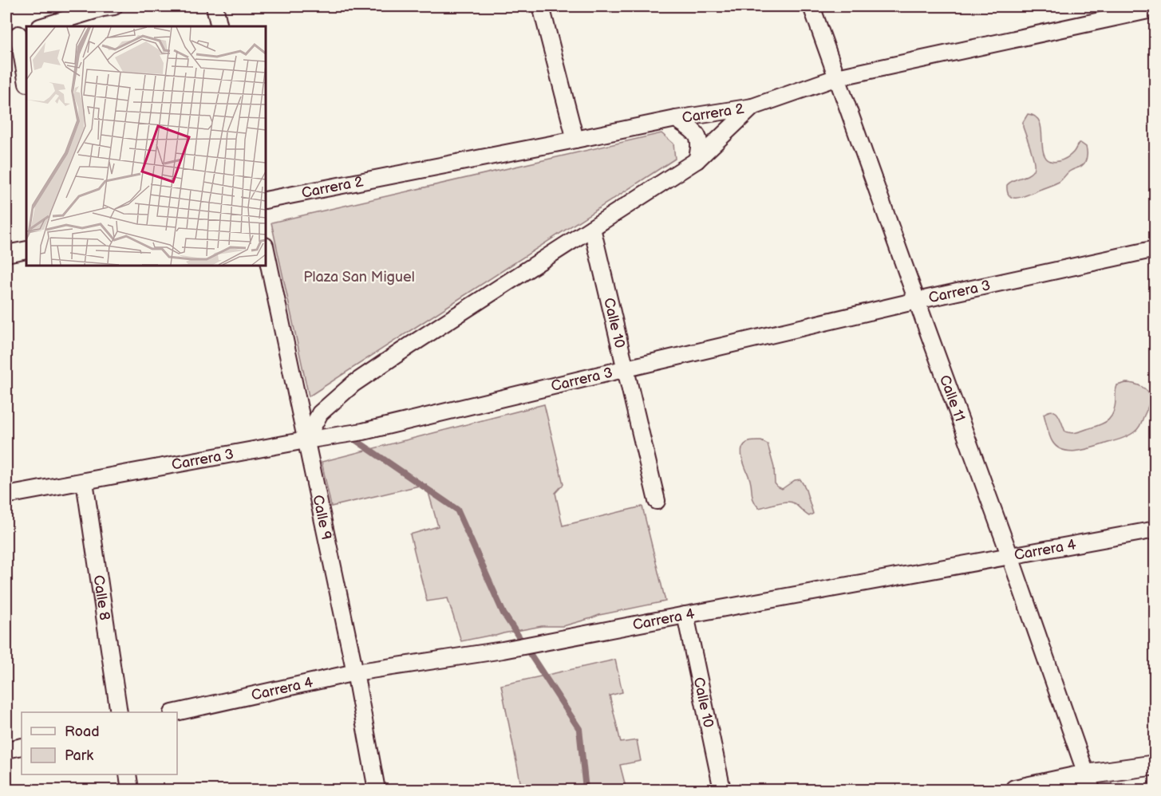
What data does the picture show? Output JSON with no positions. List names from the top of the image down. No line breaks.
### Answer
{"streets":{"street":["Carrera 2","Carrera 3","Calle 10","Calle 11","Calle 9","Carrera 4","Calle 8"]},"crossings":[["Carrera 2","Calle 11"],["Carrera 3","Calle 10"],["Carrera 3","Calle 11"],["Carrera 3","Calle 9"],["Carrera 3","Calle 8"],["Calle 10","Carrera 4"],["Calle 11","Carrera 4"],["Calle 9","Carrera 4"]],"parks":["Plaza San Miguel"],"legend":["Road","Park"]}
